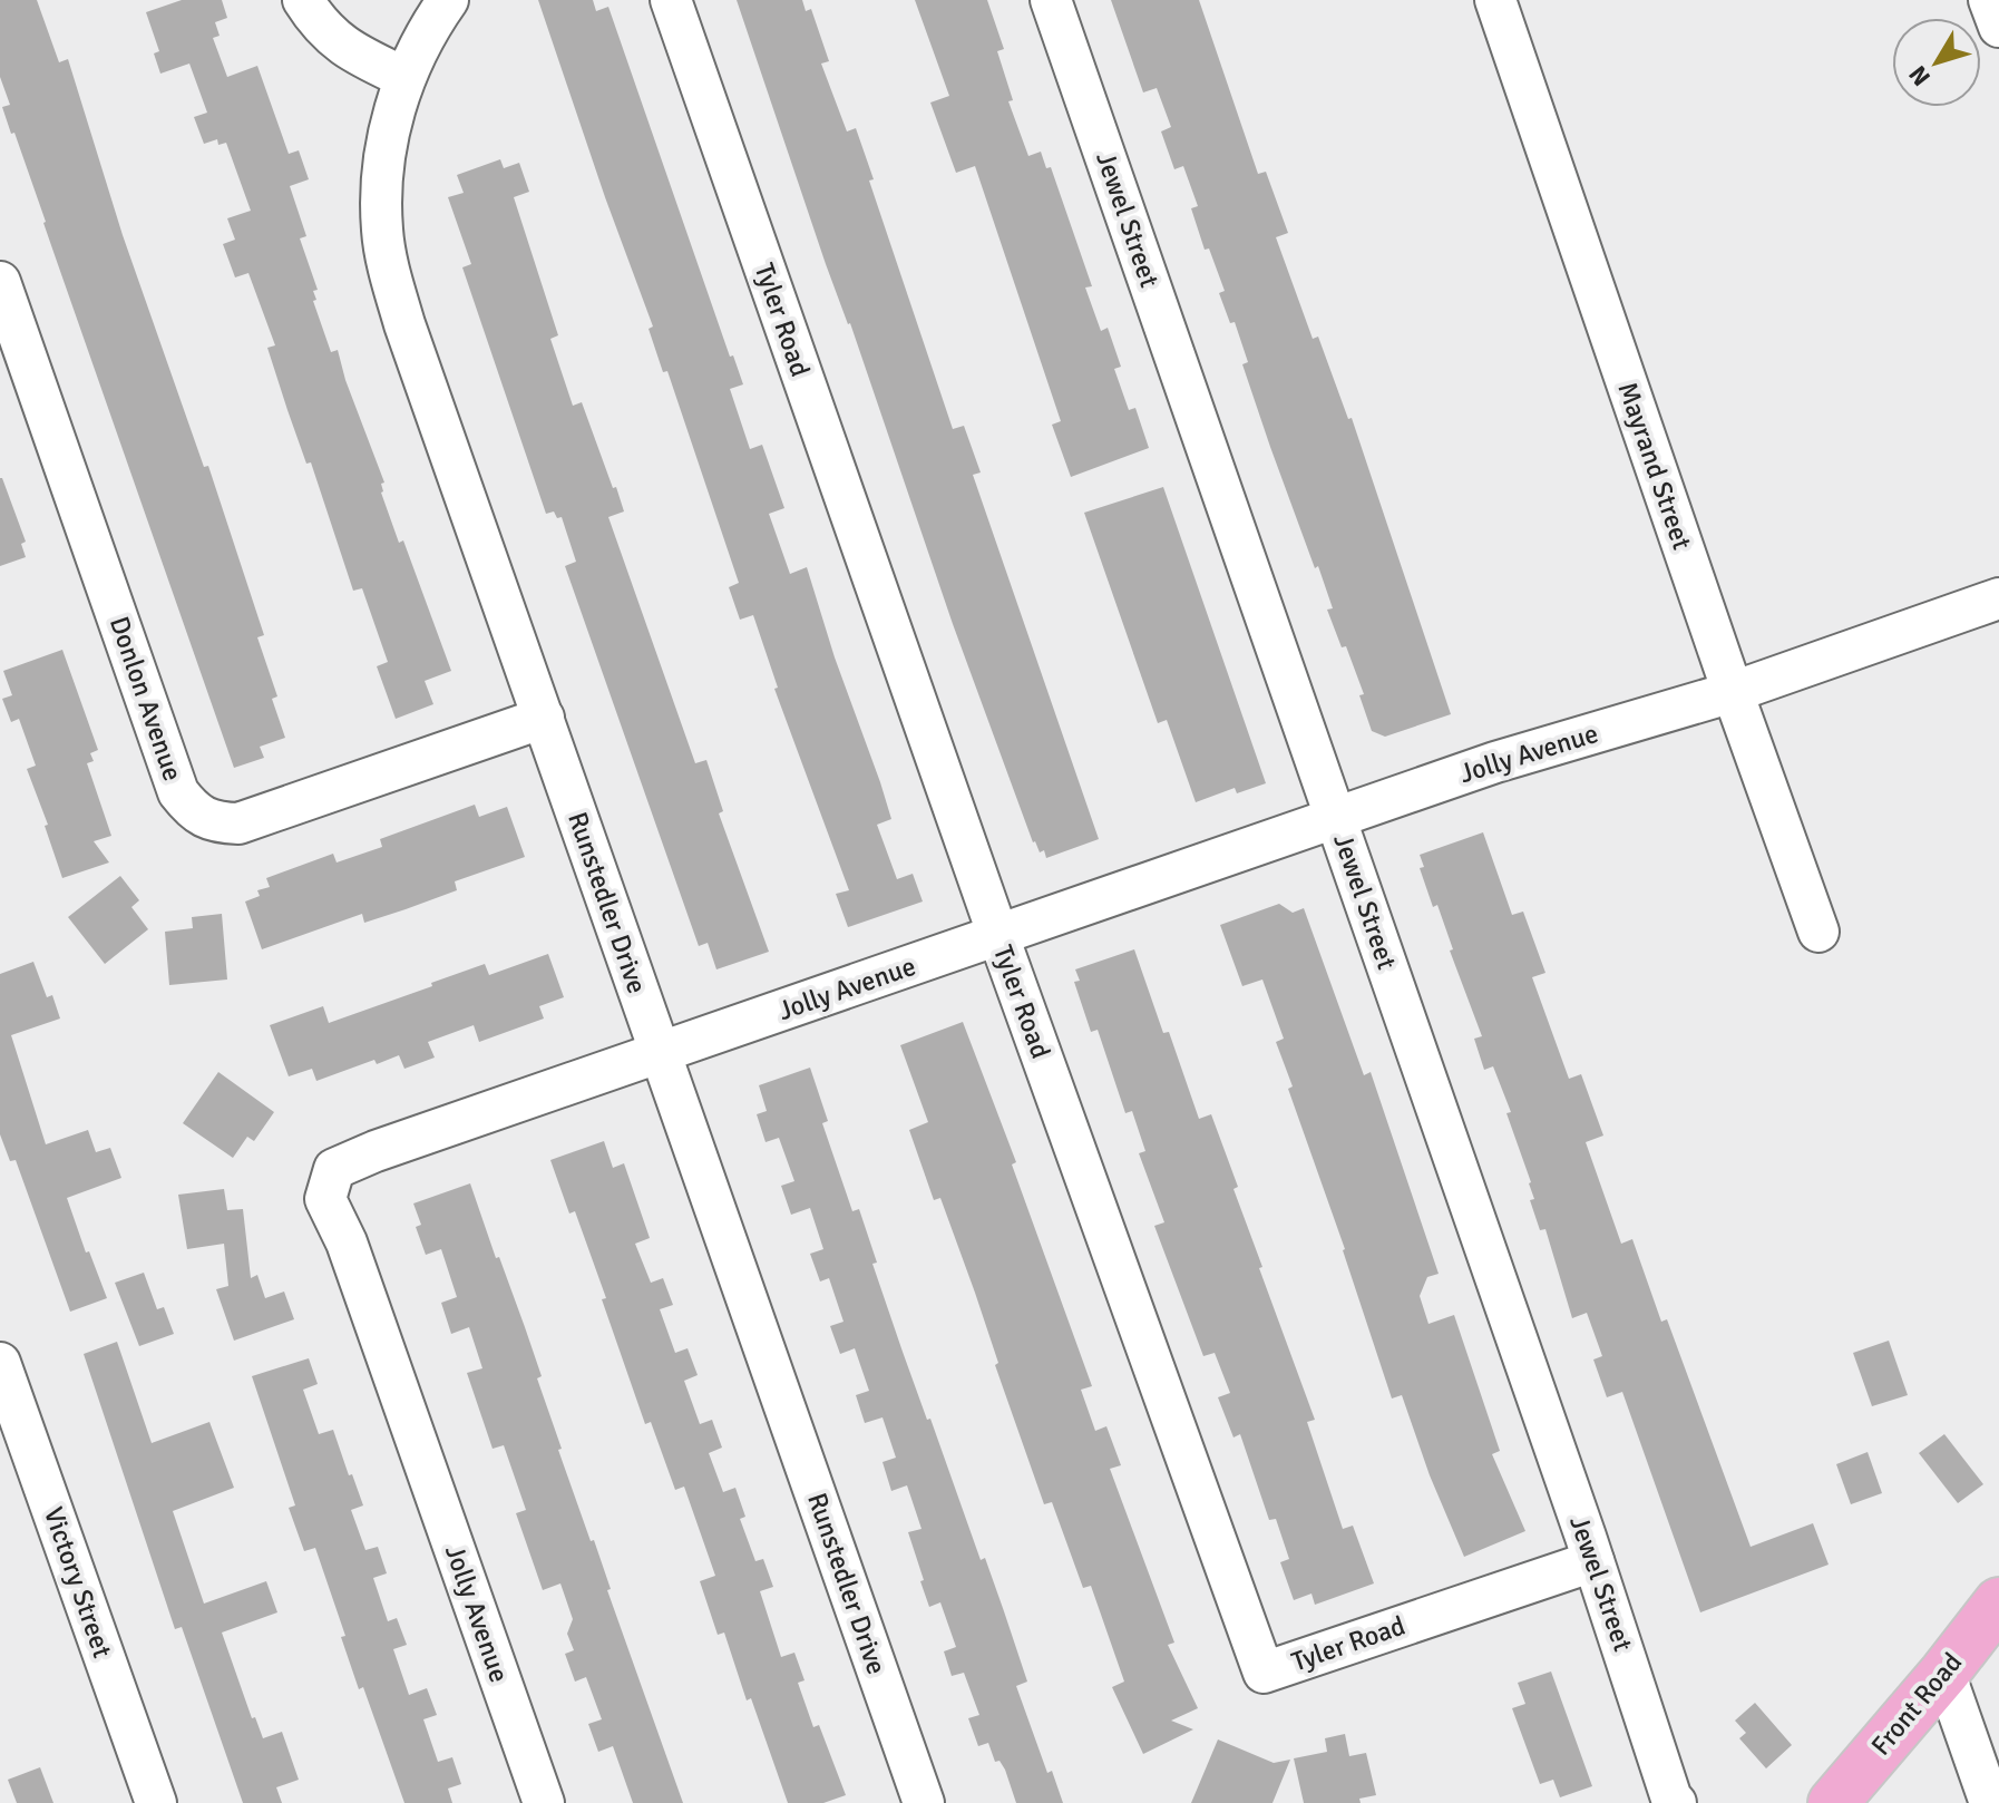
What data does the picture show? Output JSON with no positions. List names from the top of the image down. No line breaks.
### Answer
{"streets":{"main road":["Front Road"],"street":["Jewel Street","Tyler Road","Mayrand Street","Donlon Avenue","Jolly Avenue","Runstedler Drive","Victory Street"]},"crossings":[["Jewel Street","Tyler Road"],["Jewel Street","Jolly Avenue"],["Tyler Road","Jolly Avenue"],["Mayrand Street","Jolly Avenue"],["Donlon Avenue","Runstedler Drive"],["Jolly Avenue","Runstedler Drive"]],"north":"bottom left"}
